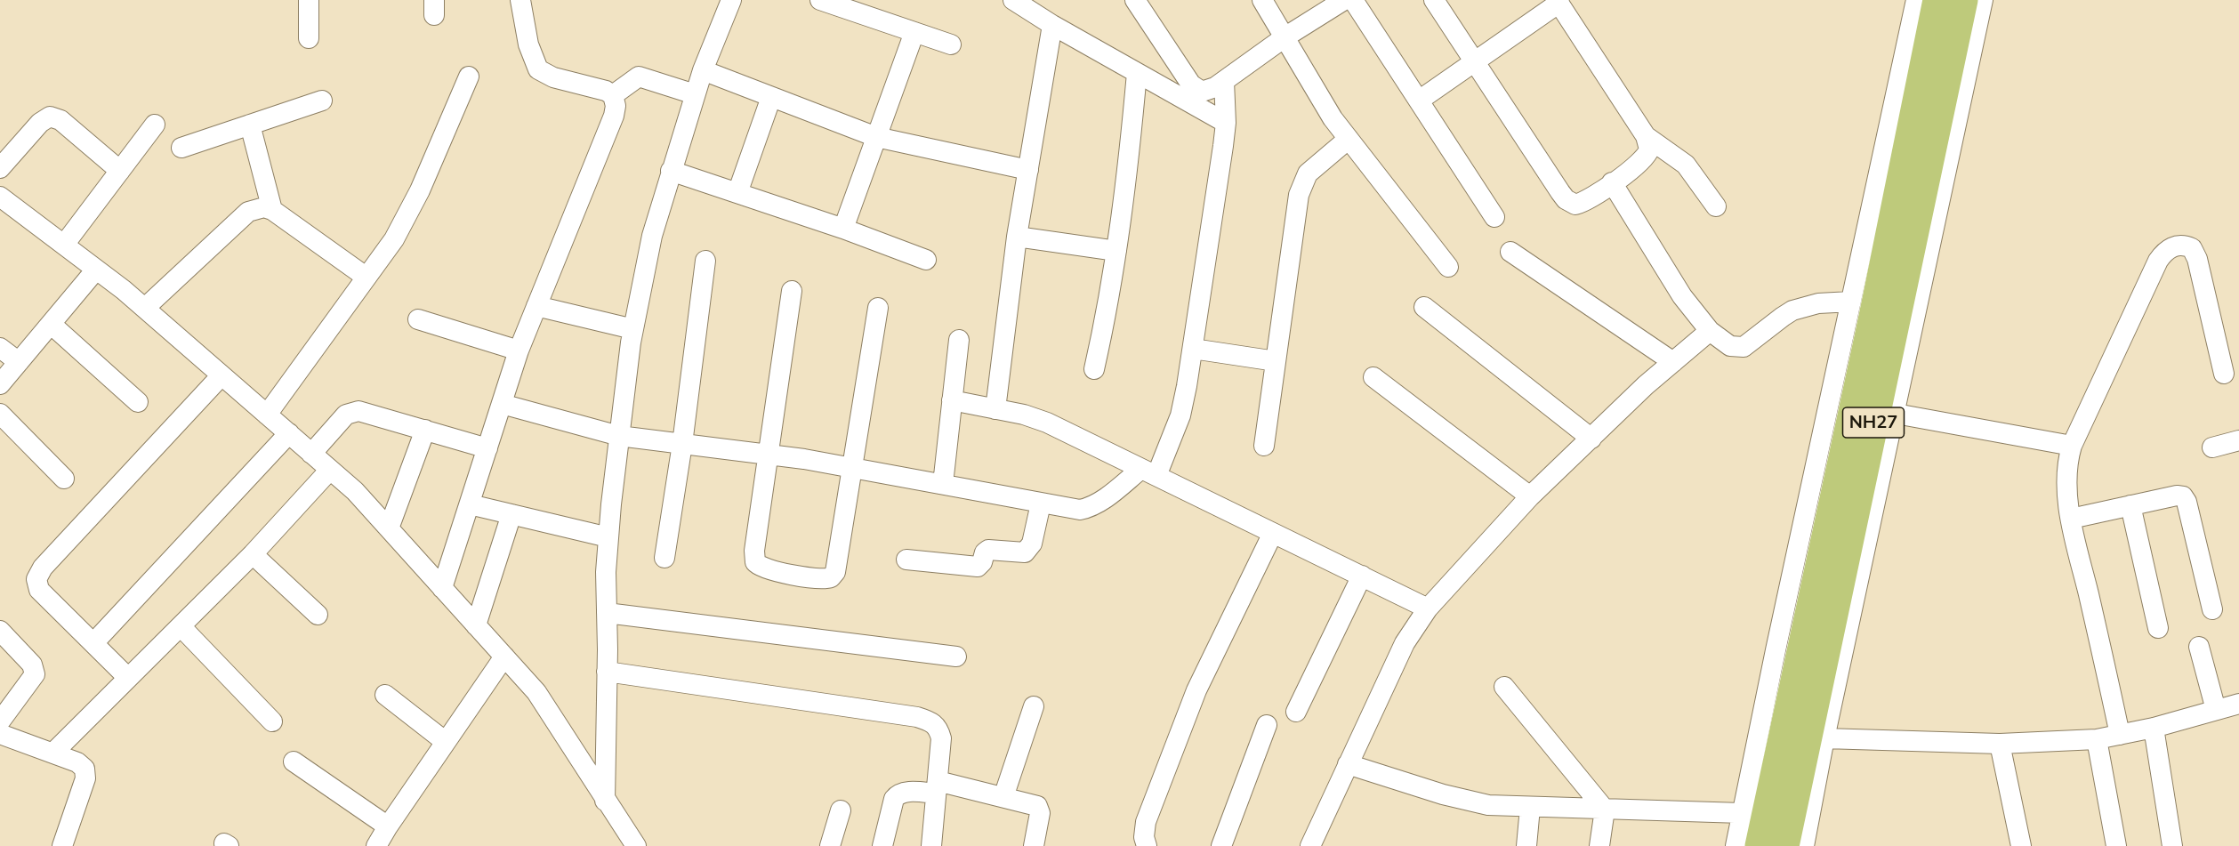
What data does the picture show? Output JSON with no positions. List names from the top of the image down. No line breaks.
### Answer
{"streets":{"highway":["NH27"]}}
